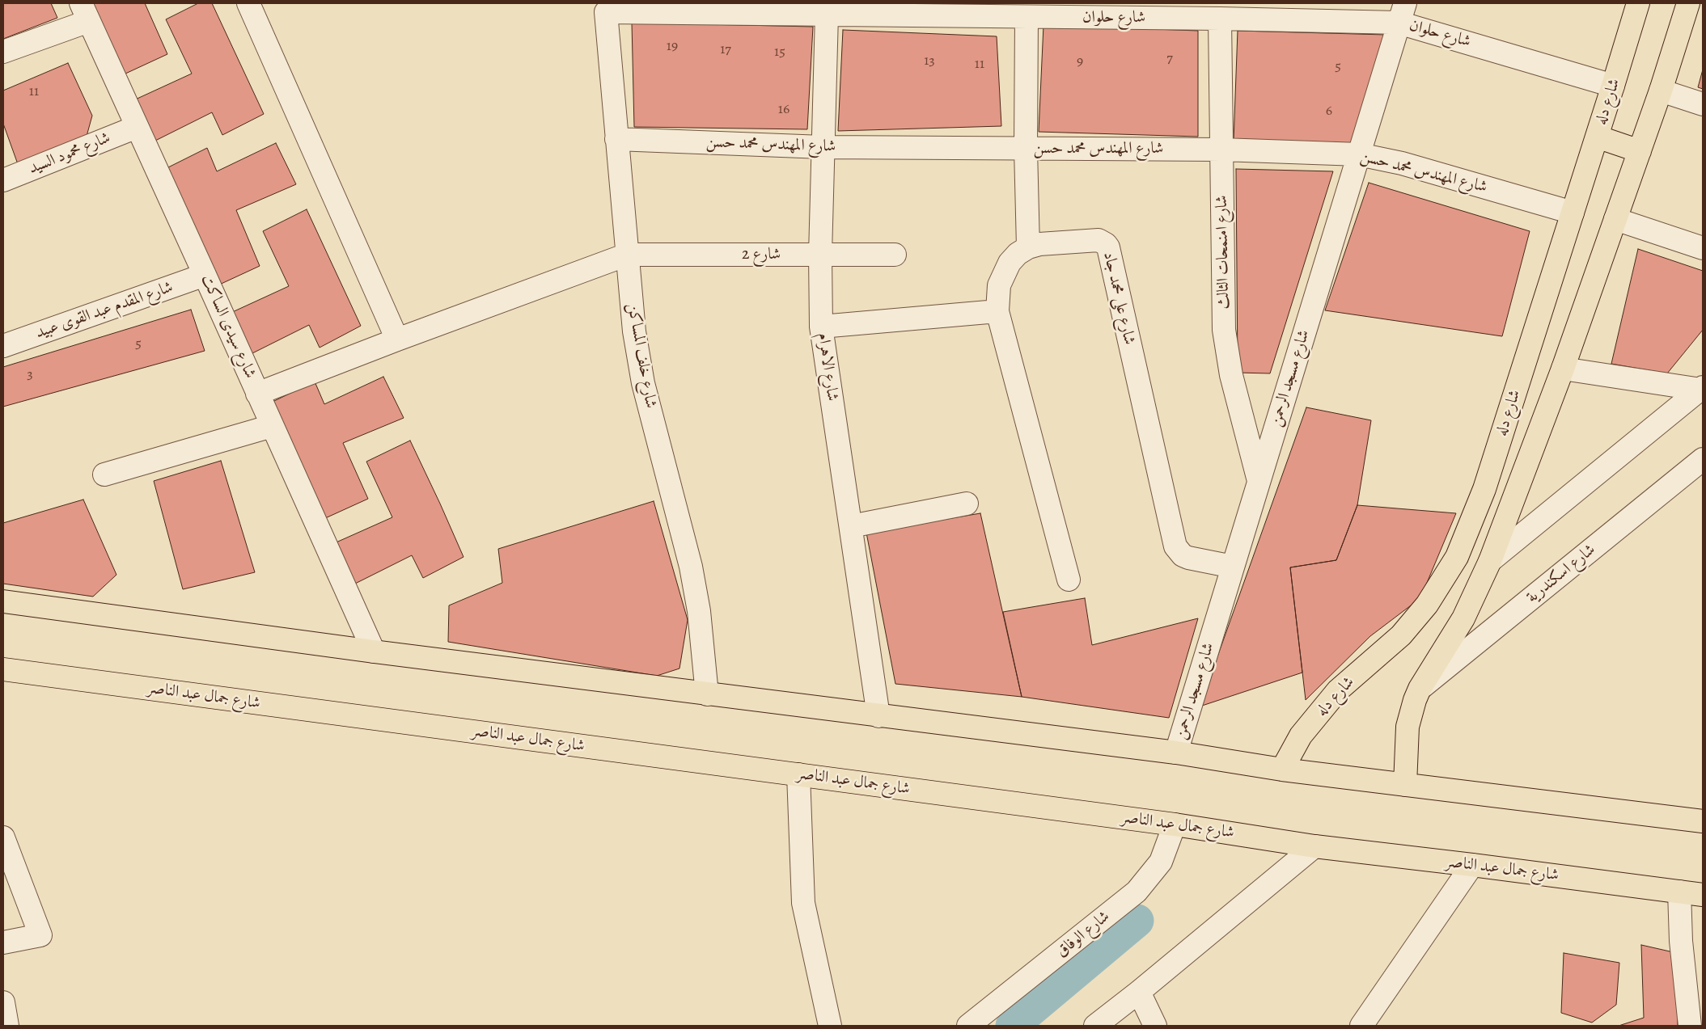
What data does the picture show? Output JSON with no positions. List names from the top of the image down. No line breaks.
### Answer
{"streets":{"main road":["شارع دله","شارع جمال عبد الناصر"],"street":["شارع حلوان","شارع المهندس محمد حسن","شارع محمود السيد","شارع امنمحات الثالث","شارع 2","شارع على محمد جاد","شارع المقدم عبد القوى عبيد","شارع سيدى الساكت","شارع خلف المساكن","شارع الاهرام","شارع مسجد الرحمن","شارع اسكندرية","شارع الوفاق"]},"crossings":[["شارع حلوان","شارع دله"],["شارع حلوان","شارع امنمحات الثالث"],["شارع حلوان","شارع خلف المساكن"],["شارع حلوان","شارع الاهرام"],["شارع حلوان","شارع مسجد الرحمن"],["شارع دله","شارع المهندس محمد حسن"],["شارع دله","شارع اسكندرية"],["شارع المهندس محمد حسن","شارع امنمحات الثالث"],["شارع المهندس محمد حسن","شارع خلف المساكن"],["شارع المهندس محمد حسن","شارع الاهرام"],["شارع المهندس محمد حسن","شارع مسجد الرحمن"],["شارع محمود السيد","شارع سيدى الساكت"],["شارع امنمحات الثالث","شارع مسجد الرحمن"],["شارع 2","شارع خلف المساكن"],["شارع 2","شارع الاهرام"],["شارع على محمد جاد","شارع مسجد الرحمن"],["شارع المقدم عبد القوى عبيد","شارع سيدى الساكت"],["شارع جمال عبد الناصر","شارع الوفاق"]],"house_numbers":["19","17","15","7","13","9","11","5","11","16","6","5","3"]}
